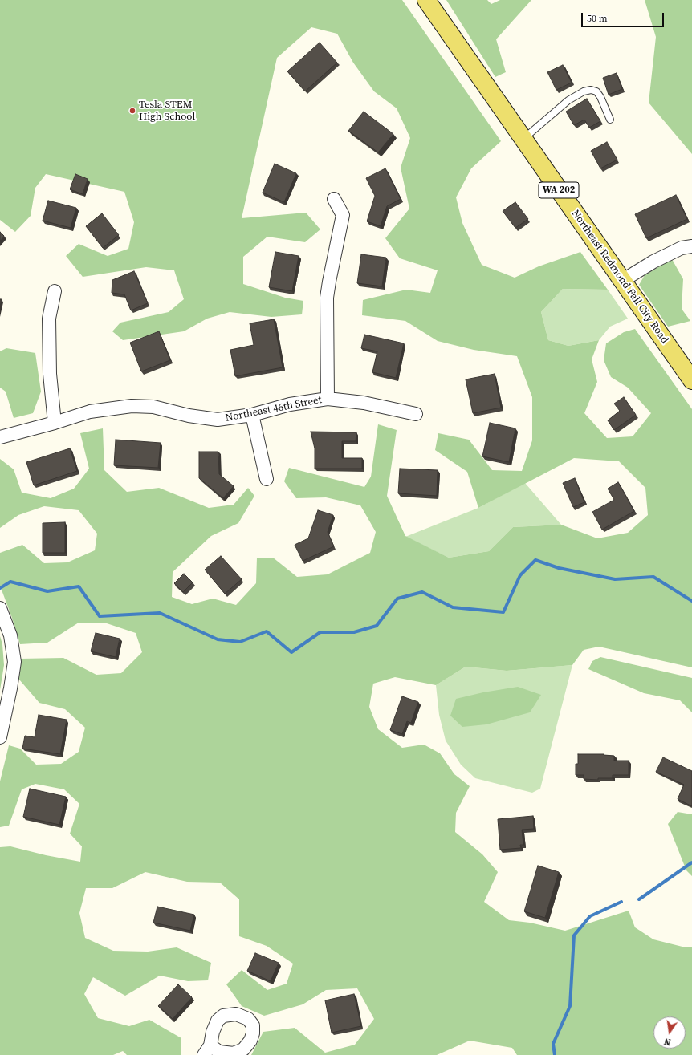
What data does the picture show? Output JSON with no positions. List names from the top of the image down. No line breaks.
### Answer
{"streets":{"main road":["WA 202","Northeast Redmond Fall City Road"],"street":["Northeast 46th Street"]},"places":["Tesla STEM High School"],"scale_bar":"50 m","north":"bottom"}
